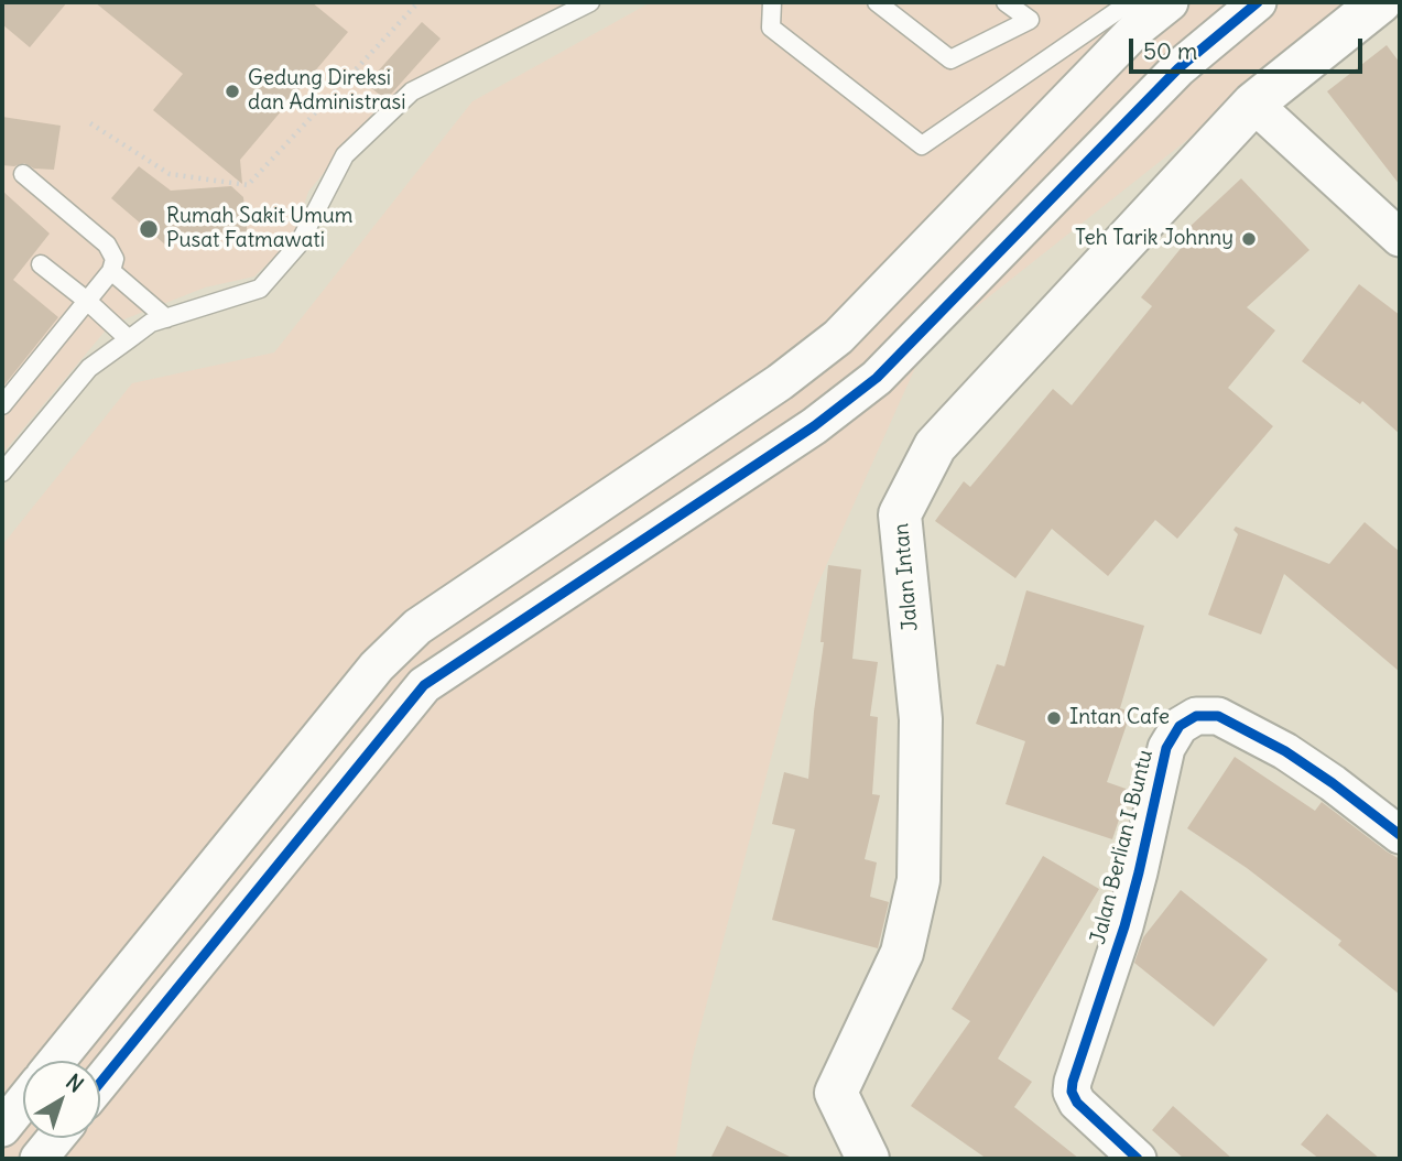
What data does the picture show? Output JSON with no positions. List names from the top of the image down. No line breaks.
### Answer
{"streets":{"street":["Jalan Intan","Jalan Berlian I Buntu"]},"places":["Gedung Direksi dan Administrasi","Rumah Sakit Umum Pusat Fatmawati","Teh Tarik Johnny","Intan Cafe"],"scale_bar":"50 m","north":"top right"}
